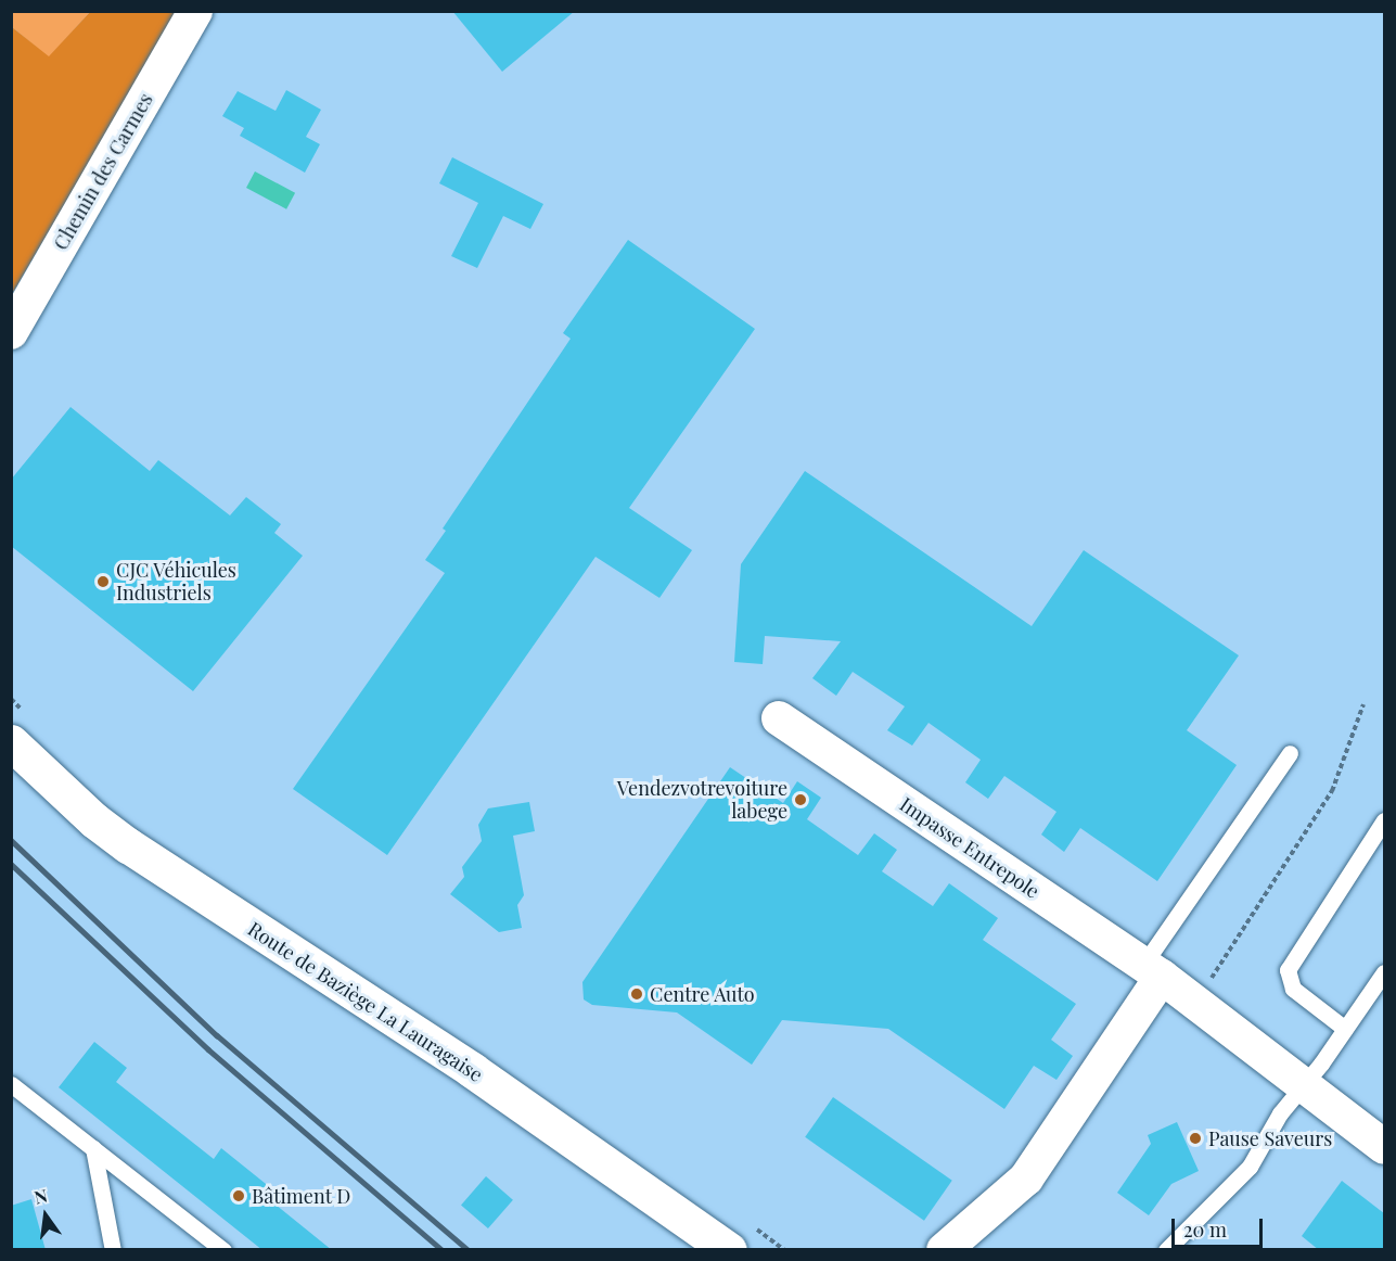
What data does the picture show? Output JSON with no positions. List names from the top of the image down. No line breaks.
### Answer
{"streets":{"main road":["Route de Baziège La Lauragaise"],"street":["Chemin des Carmes","Impasse Entrepole"]},"places":["CJC Véhicules Industriels","Vendezvotrevoiture labege","Centre Auto","Pause Saveurs","Bâtiment D"],"scale_bar":"20 m","north":"top"}
